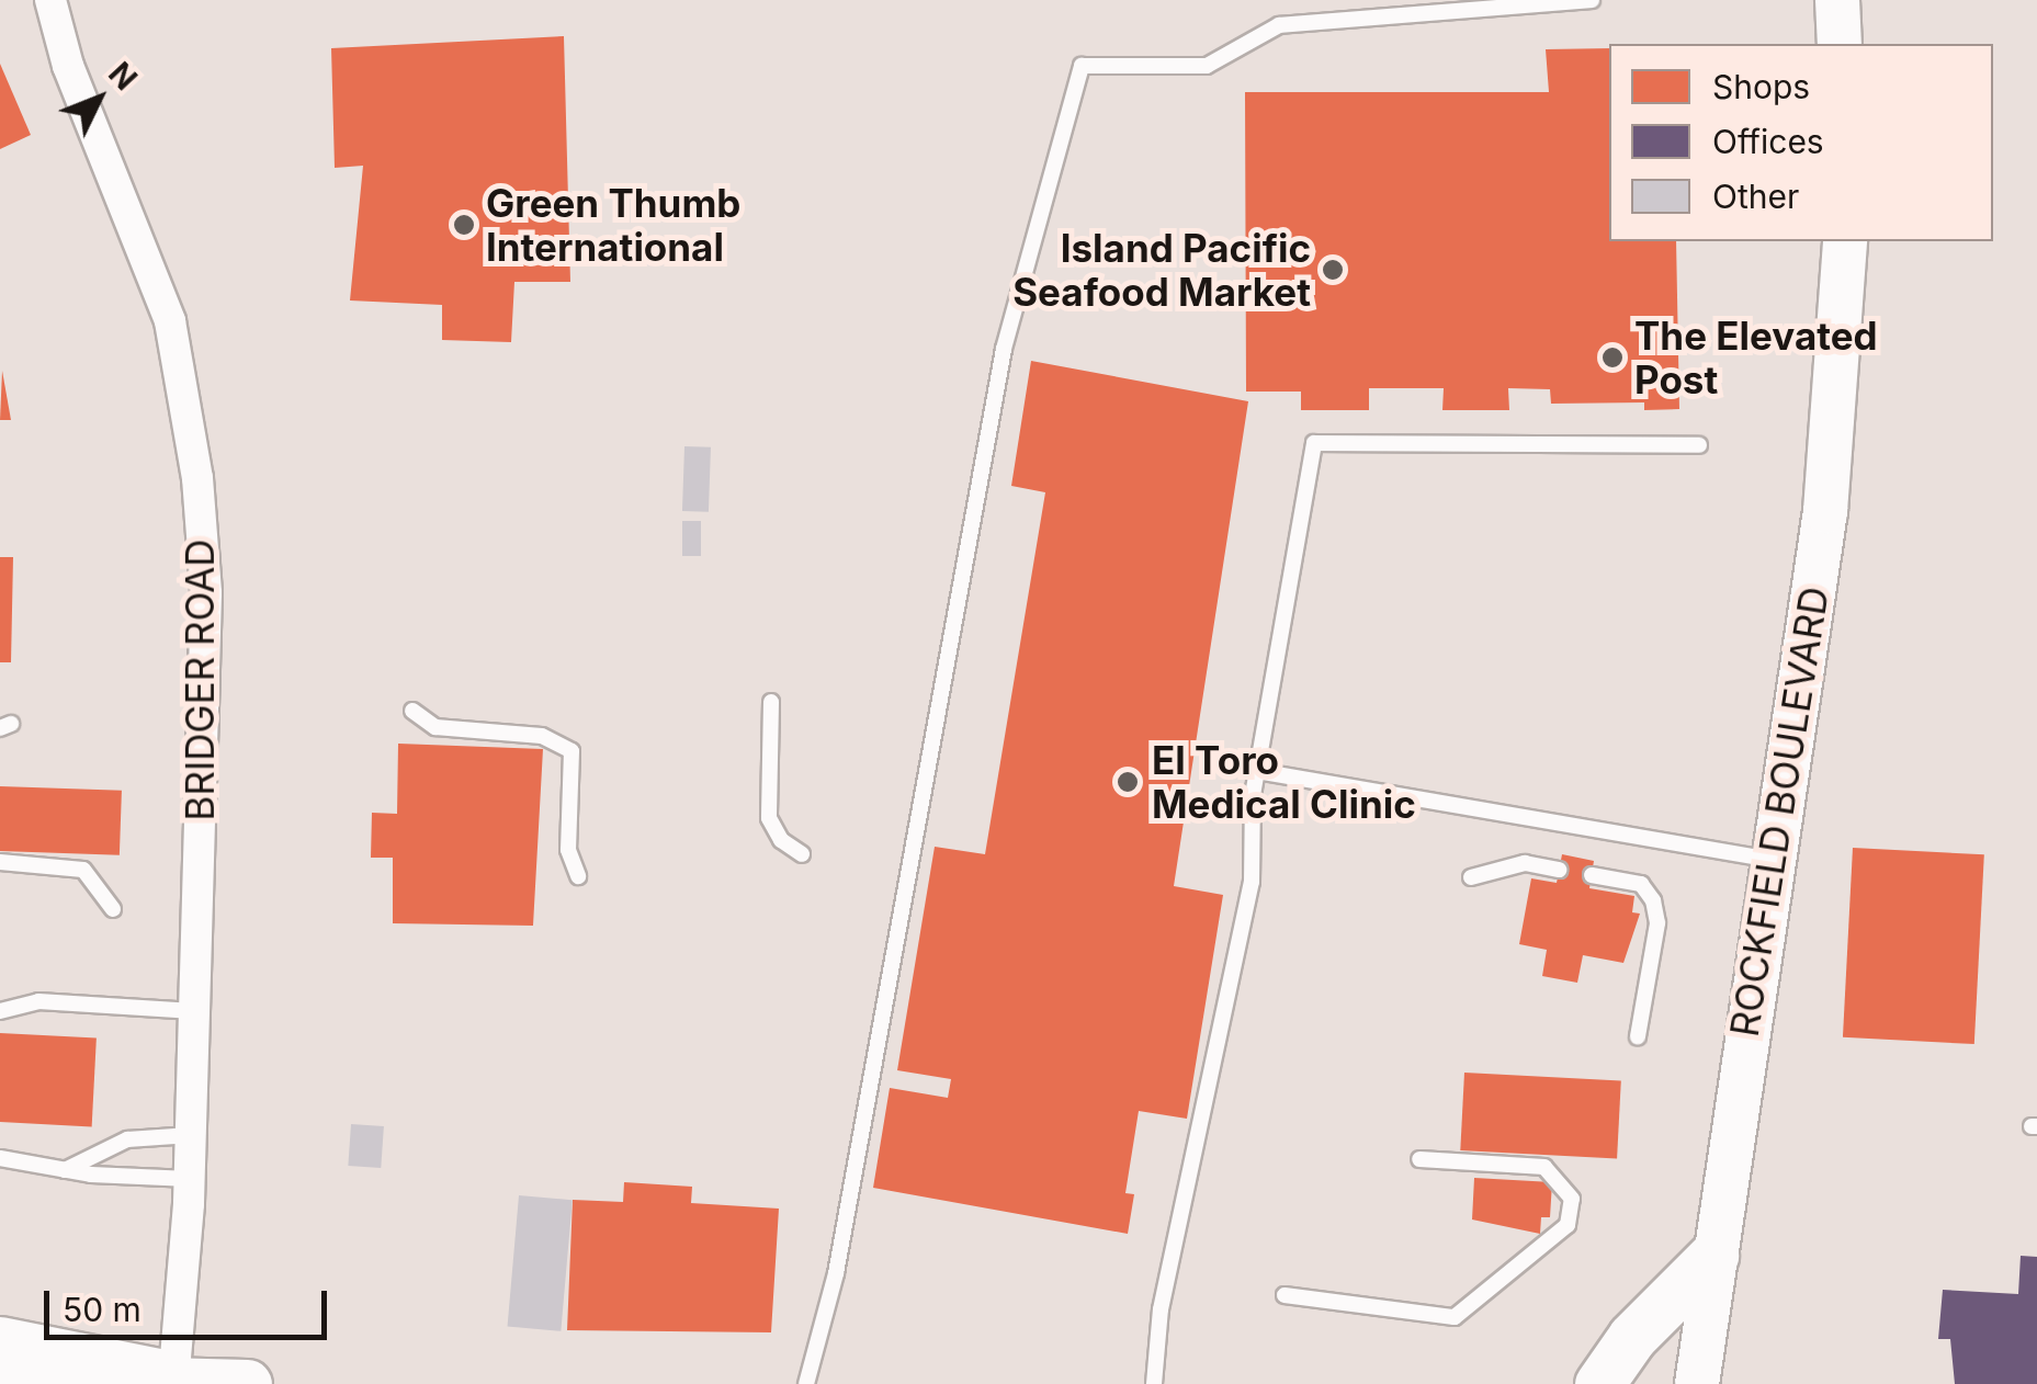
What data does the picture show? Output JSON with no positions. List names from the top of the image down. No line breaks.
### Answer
{"streets":{"main road":["ROCKFIELD BOULEVARD"],"street":["BRIDGER ROAD"]},"places":["Green Thumb International","Island Pacific Seafood Market","The Elevated Post","El Toro Medical Clinic"],"legend":["Shops","Offices","Other"],"scale_bar":"50 m","north":"top right"}
